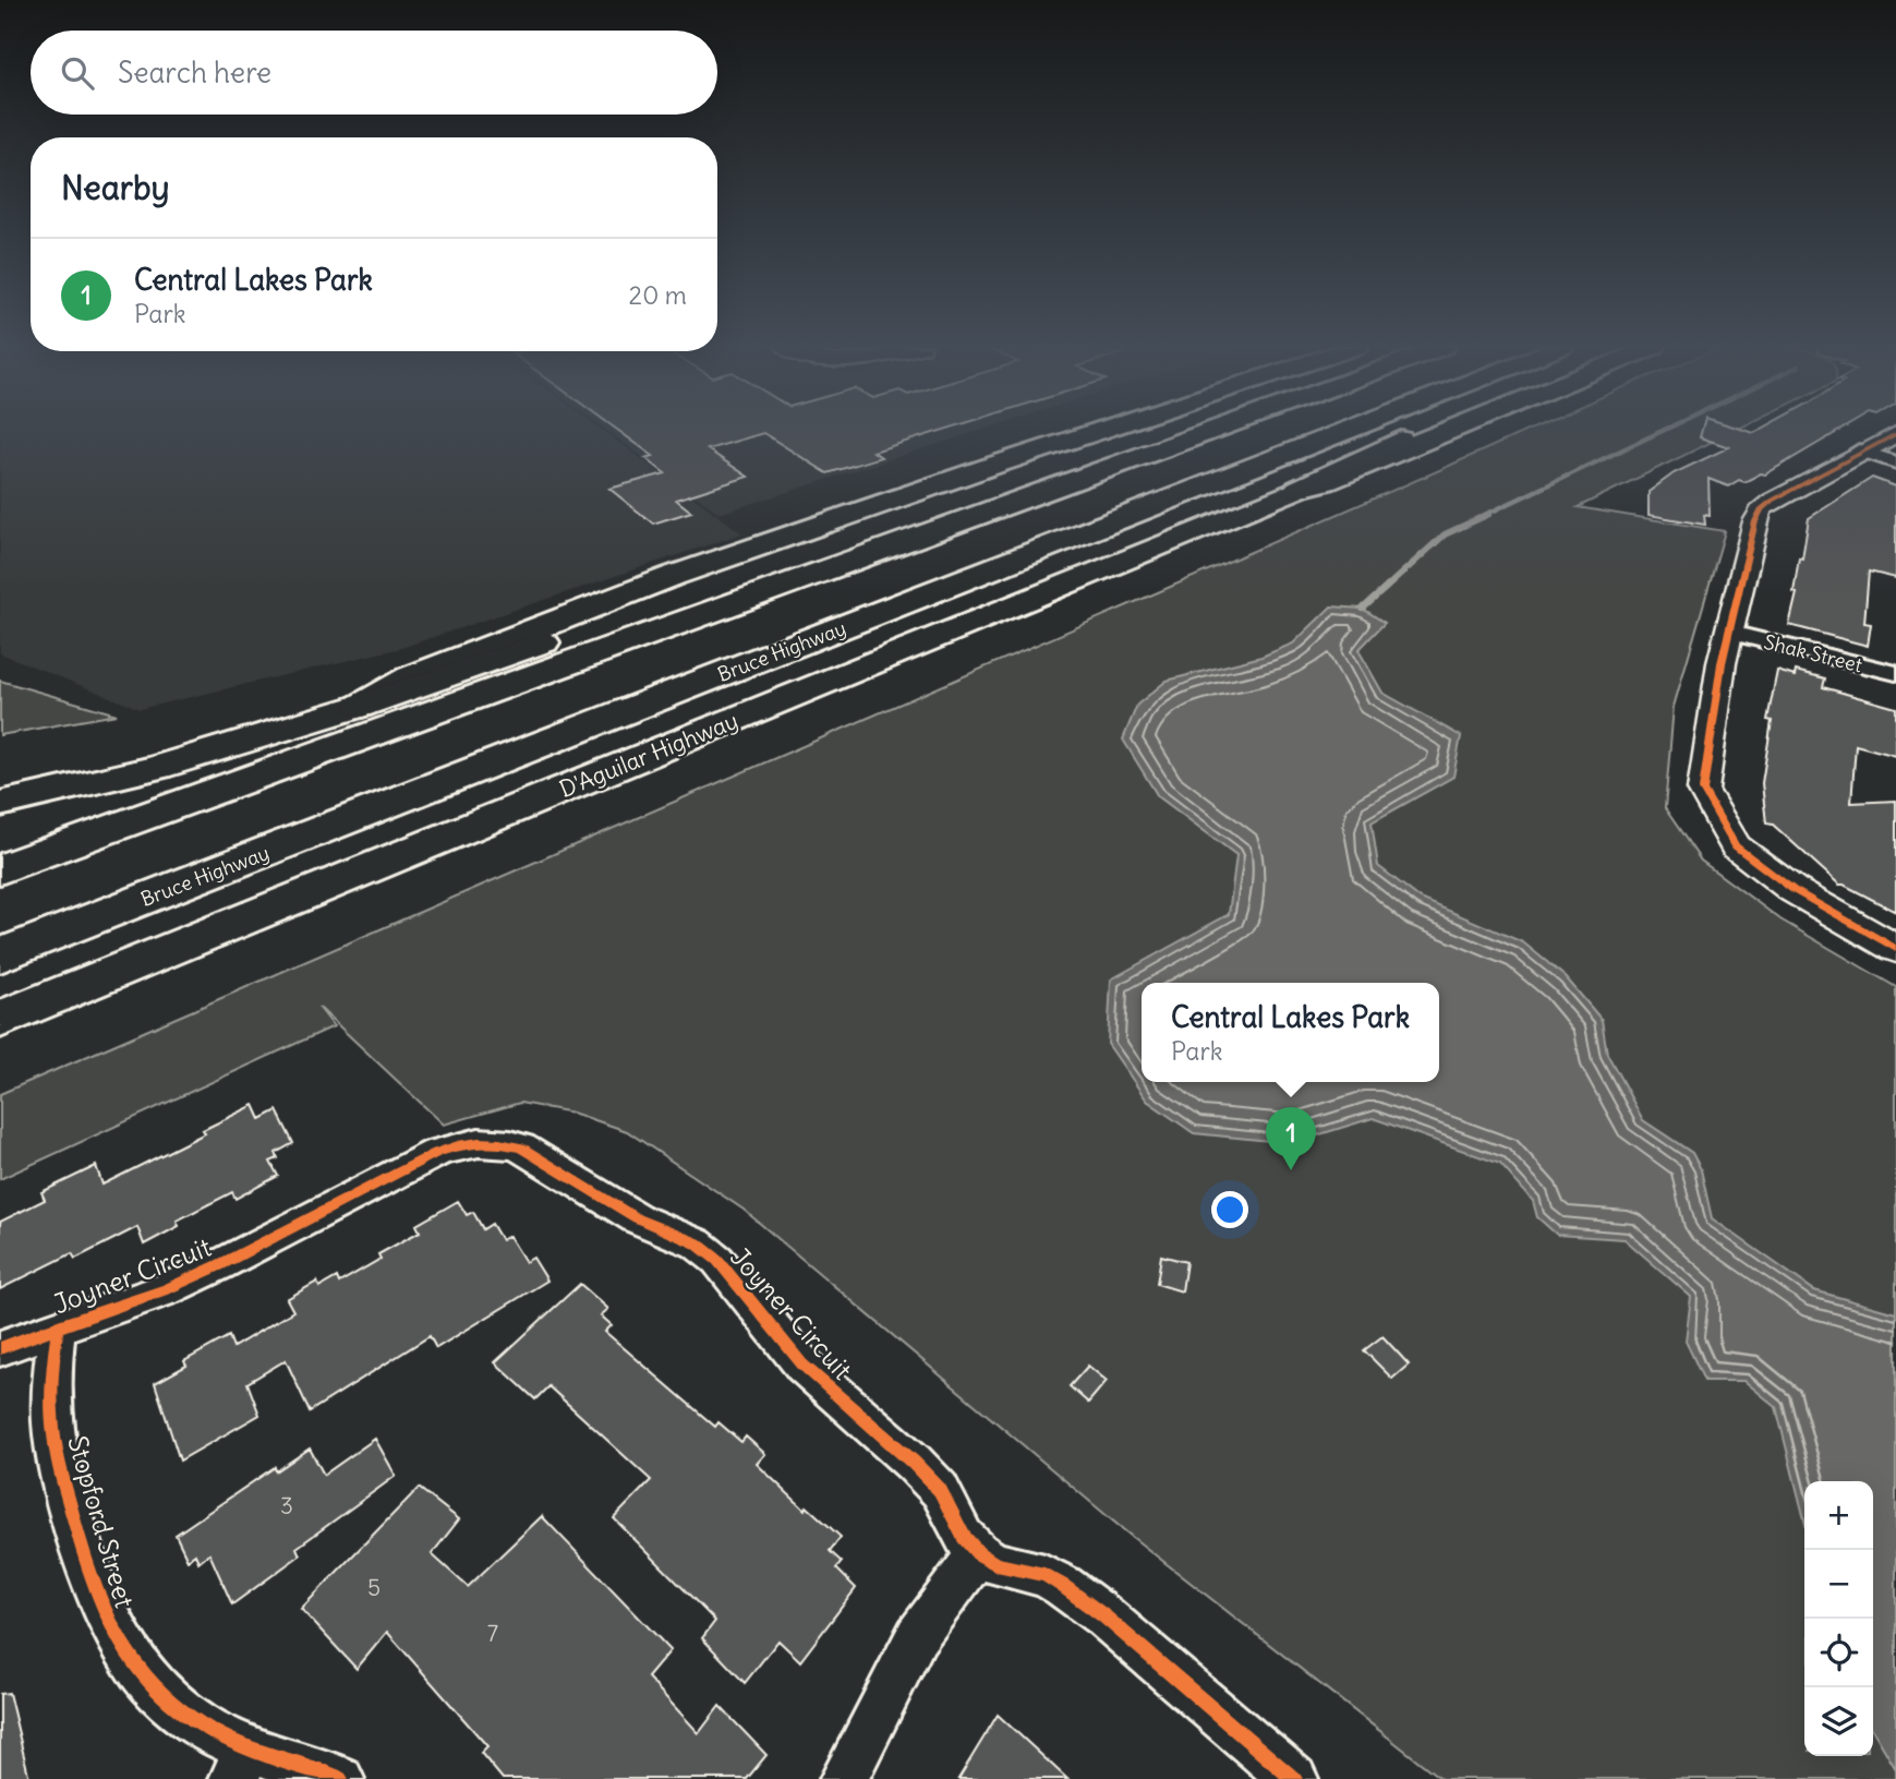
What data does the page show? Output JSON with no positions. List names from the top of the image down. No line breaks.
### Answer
{"streets":{"highway":["Bruce Highway","D'Aguilar Highway"],"street":["Shak Street","Joyner Circuit","Stopford Street"]},"crossings":[["Joyner Circuit","Stopford Street"]],"house_numbers":["3","5","7"],"page":{"search":"Search here","heading":"Nearby","list":[{"mark":"1","name":"Central Lakes Park","note":"Park","value":"20 m"}],"popup":["Central Lakes Park","Park"],"pins":"1","map_buttons":["+","−"]}}
